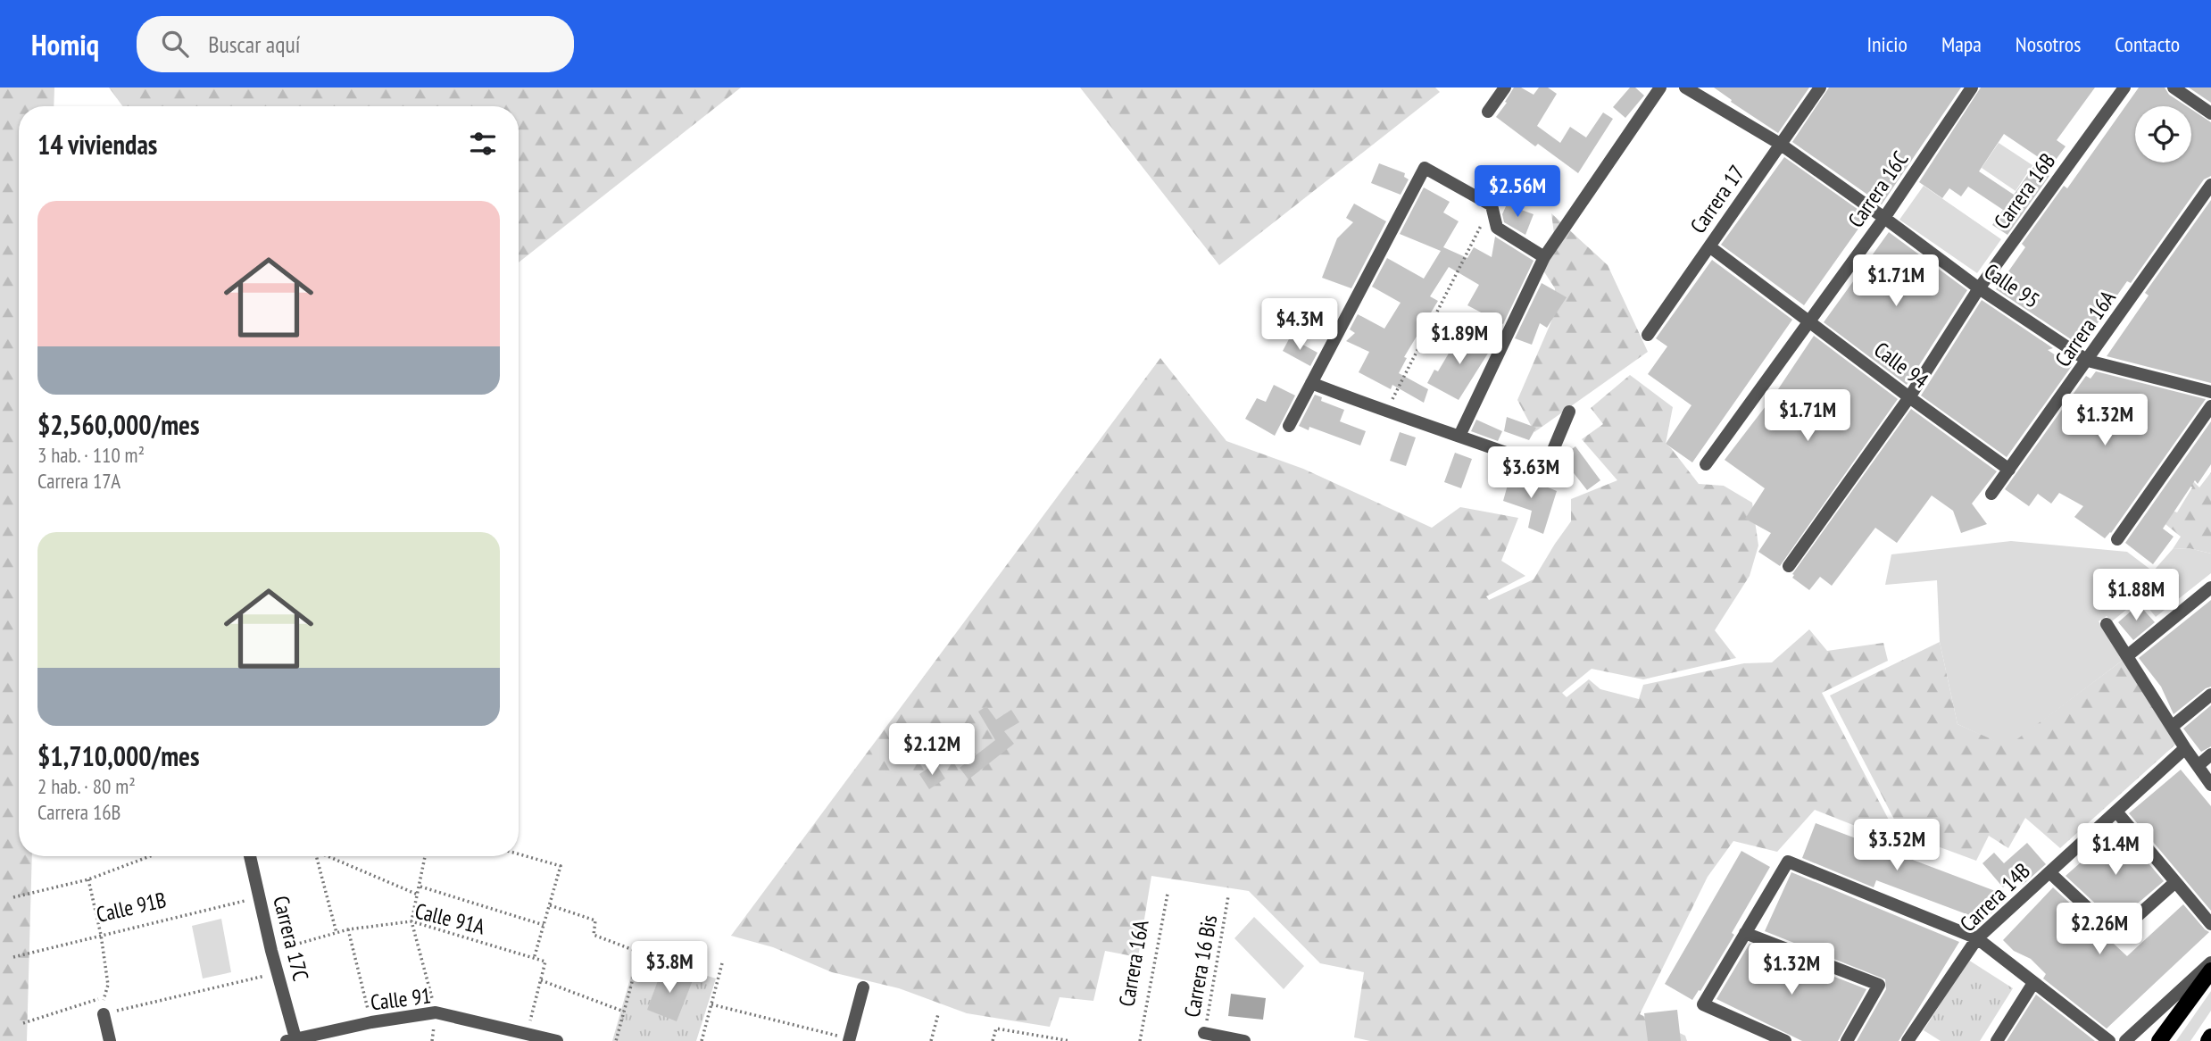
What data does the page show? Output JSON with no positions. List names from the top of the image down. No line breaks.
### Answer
{"streets":{"street":["Carrera 16C","Carrera 16B","Carrera 17","Calle 95","Carrera 16A","Calle 94","Carrera 14B","Carrera 17C","Calle 91"],"path":["Calle 91B","Calle 91A","Carrera 16 Bis"]},"crossings":[["Carrera 16C","Calle 95"],["Carrera 16C","Calle 94"],["Carrera 16B","Calle 95"],["Carrera 16B","Calle 94"],["Carrera 17","Calle 95"],["Carrera 17","Calle 94"],["Calle 95","Carrera 16A"],["Carrera 16A","Calle 94"],["Calle 91B","Carrera 17C"],["Calle 91A","Carrera 17C"],["Carrera 17C","Calle 91"]],"page":{"header":"Homiq","search":"Buscar aquí","nav":["Inicio","Mapa","Nosotros","Contacto"],"heading":"14 viviendas","price":["$2.56M","$1.71M","$4.3M","$1.89M","$1.71M","$1.32M","$3.63M","$1.88M","$2.12M","$3.52M","$1.4M","$2.26M","$3.8M","$1.32M"],"list":[{"name":"$2,560,000/mes","note":"3 hab. · 110 m² · Carrera 17A"},{"name":"$1,710,000/mes","note":"2 hab. · 80 m² · Carrera 16B"}]}}
